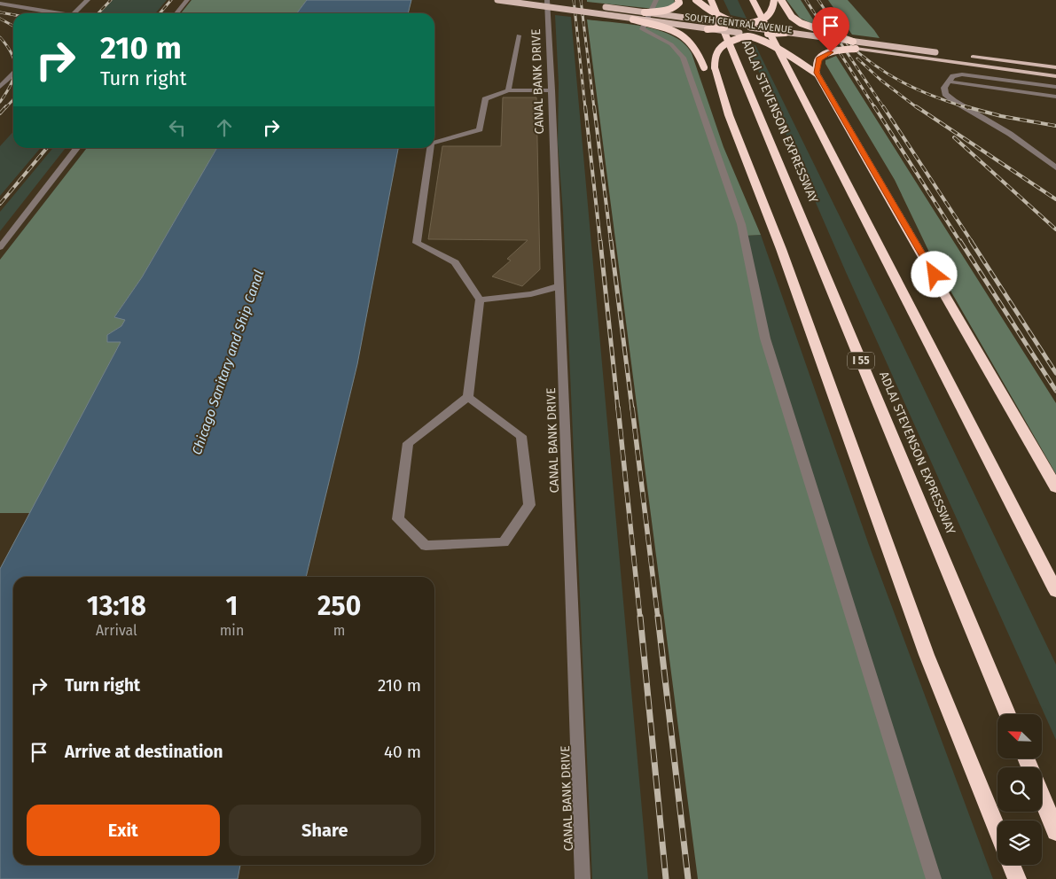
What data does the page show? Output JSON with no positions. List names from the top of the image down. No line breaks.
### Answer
{"streets":{"highway":["ADLAI STEVENSON EXPRESSWAY","I 55"],"main road":["SOUTH CENTRAL AVENUE"],"lane":["CANAL BANK DRIVE"]},"water":["Chicago Sanitary and Ship Canal"],"north":"top left","page":{"turn":["210 m","Turn right"],"eta":["13:18","Arrival","1","min","250","m"],"list":[{"name":"Turn right","value":"210 m"},{"name":"Arrive at destination","value":"40 m"}],"buttons":["Exit","Share"]}}
